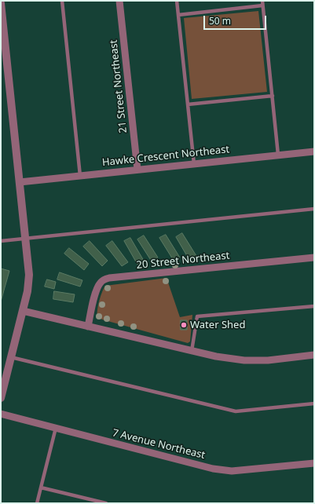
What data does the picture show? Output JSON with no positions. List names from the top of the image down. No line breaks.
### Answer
{"streets":{"street":["21 Street Northeast","Hawke Crescent Northeast","20 Street Northeast","7 Avenue Northeast"]},"crossings":[["21 Street Northeast","Hawke Crescent Northeast"]],"places":["Water Shed"],"scale_bar":"50 m"}
